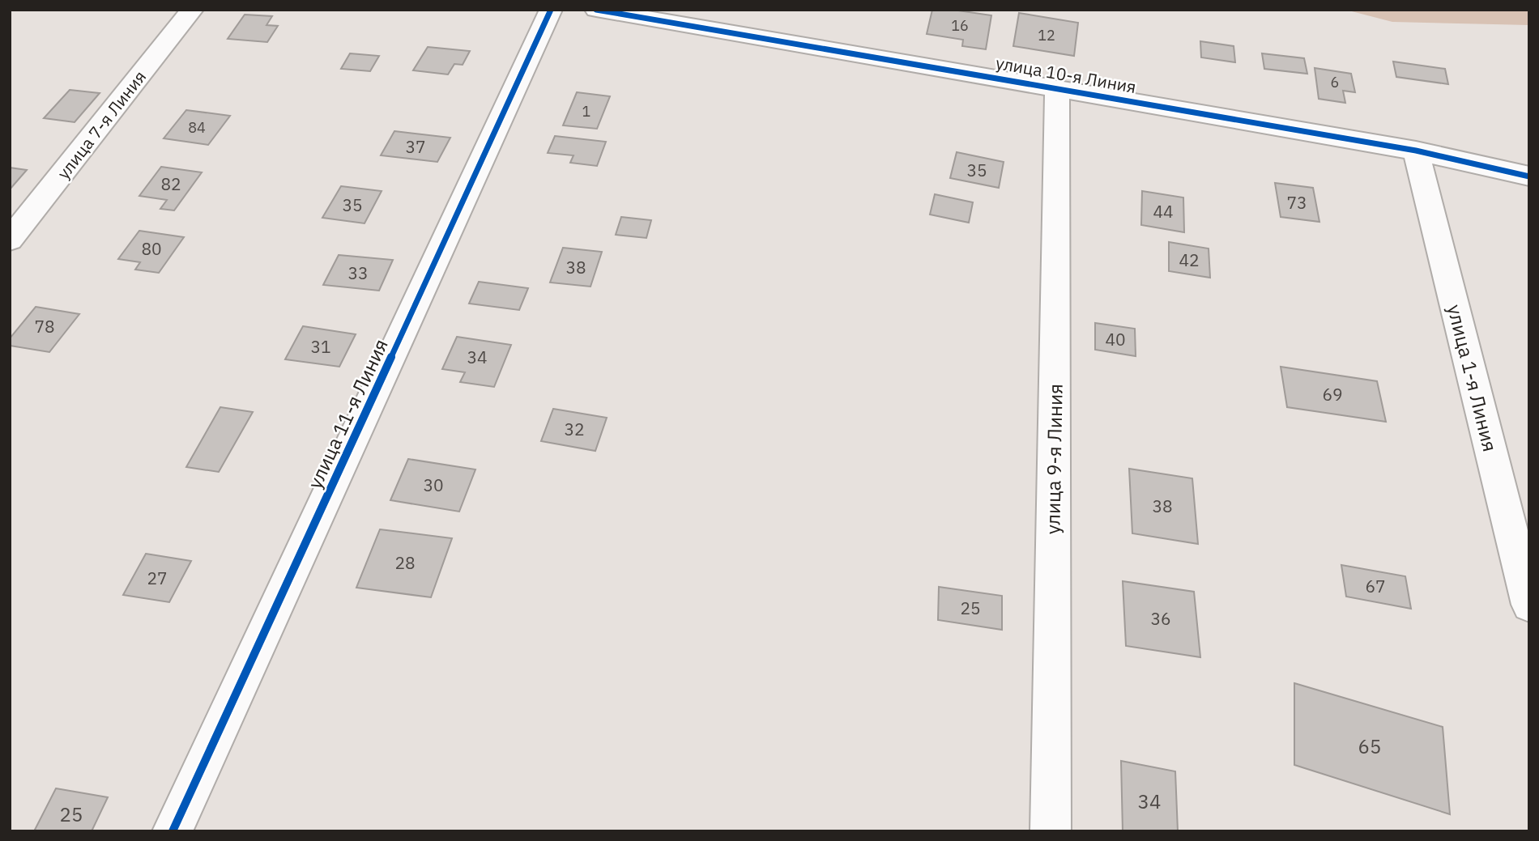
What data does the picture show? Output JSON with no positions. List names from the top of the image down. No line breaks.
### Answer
{"streets":{"street":["улица 10-я Линия","улица 7-я Линия","улица 1-я Линия","улица 11-я Линия","улица 9-я Линия"]},"crossings":[["улица 10-я Линия","улица 1-я Линия"],["улица 10-я Линия","улица 9-я Линия"]],"house_numbers":["16","12","6","1","84","37","35","82","73","35","44","80","42","38","33","78","40","31","34","69","32","30","38","28","27","67","25","36","65","34","25"]}
